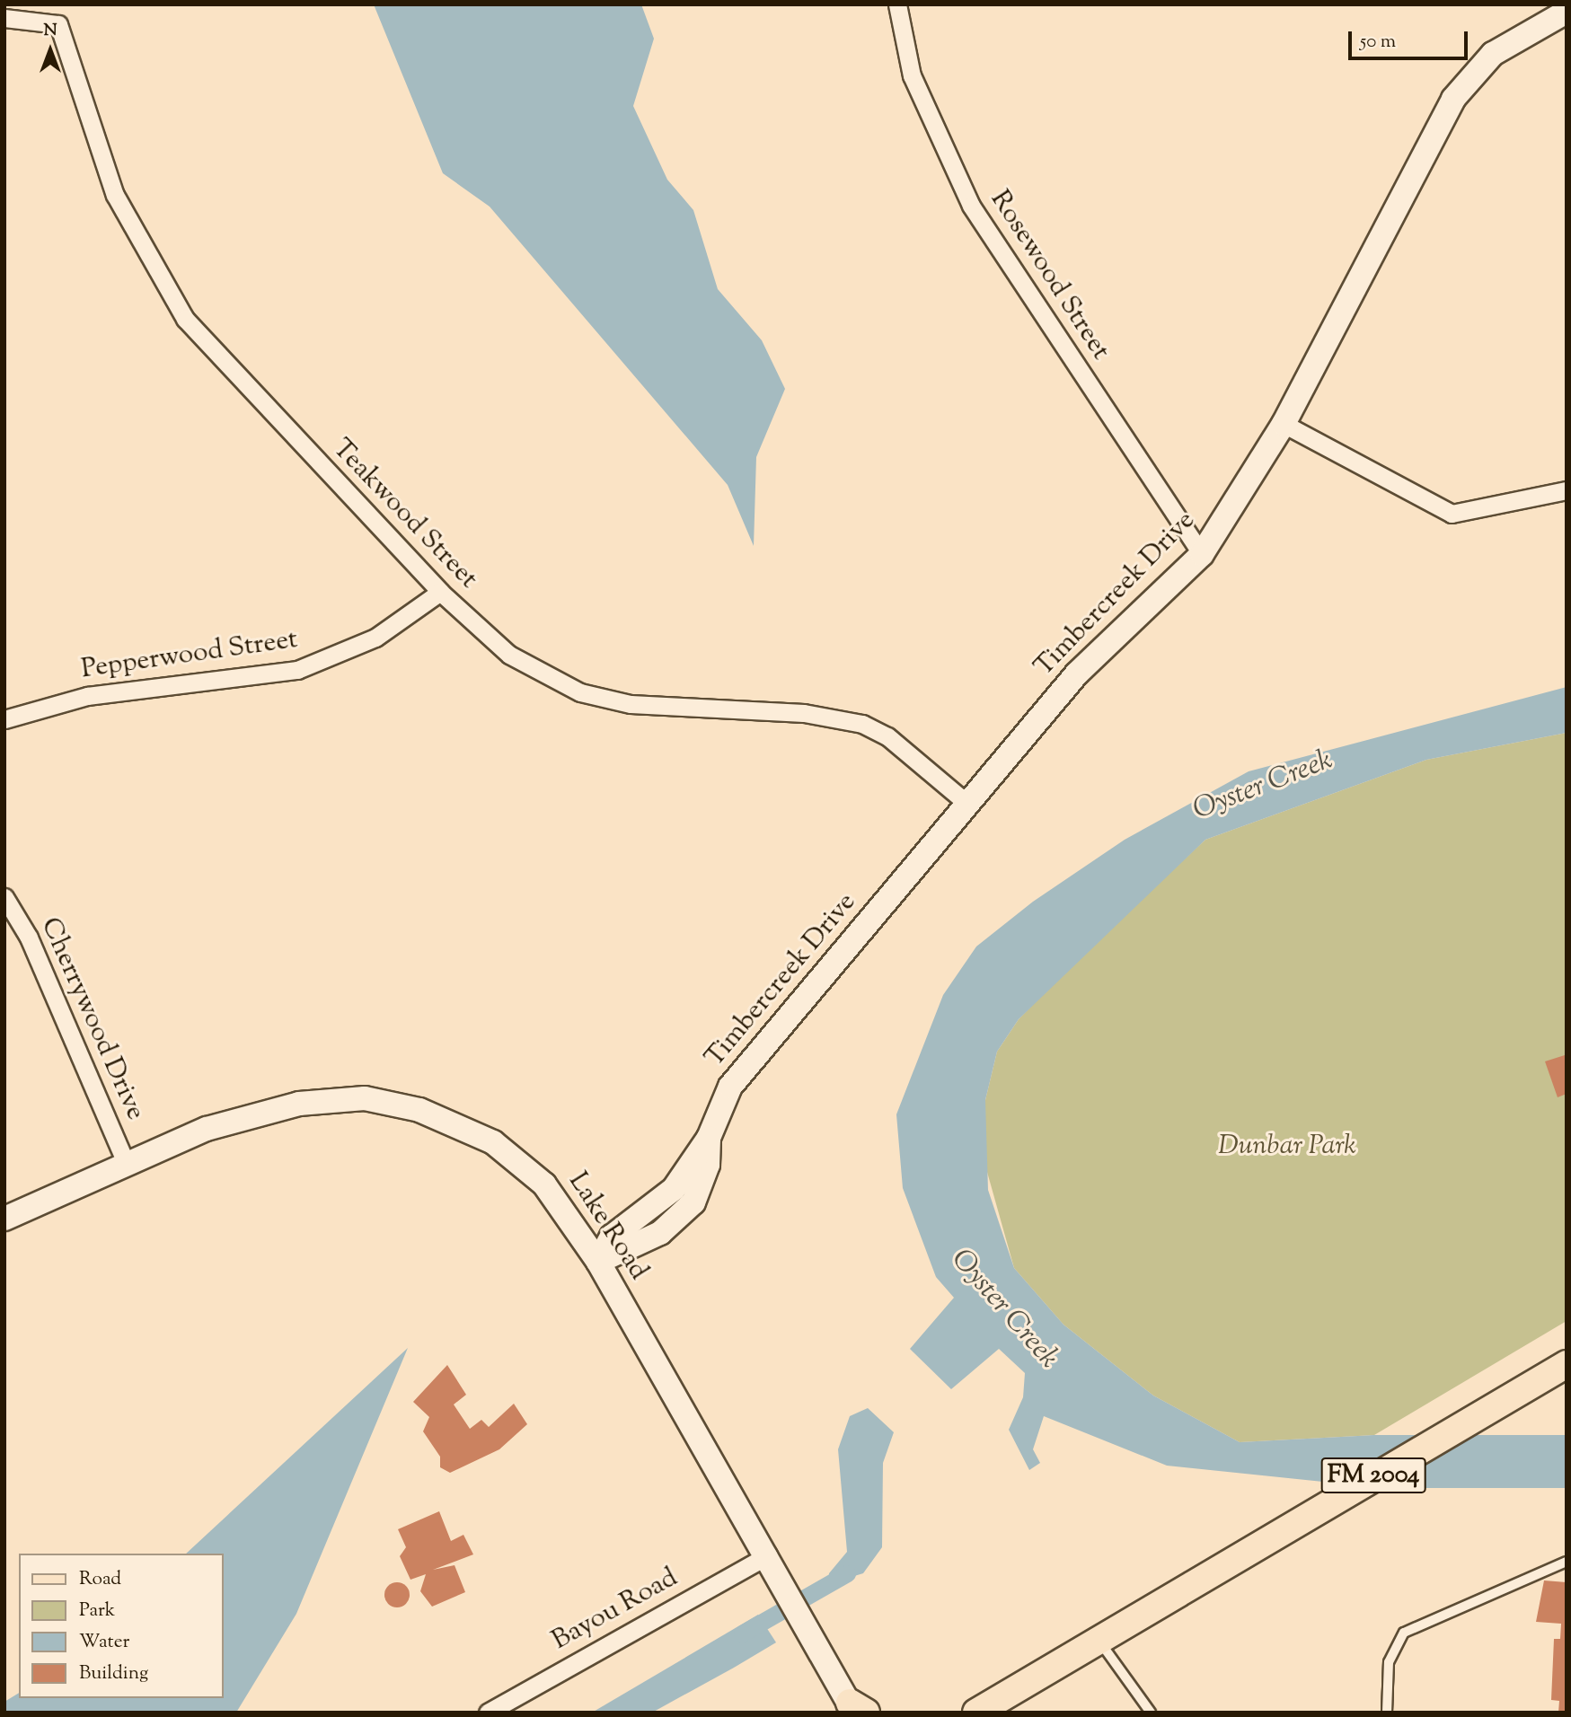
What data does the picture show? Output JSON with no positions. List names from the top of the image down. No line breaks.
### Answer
{"streets":{"main road":["FM 2004"],"street":["Rosewood Street","Teakwood Street","Timbercreek Drive","Pepperwood Street","Cherrywood Drive","Lake Road","Bayou Road"]},"crossings":[["Rosewood Street","Timbercreek Drive"],["Teakwood Street","Timbercreek Drive"],["Teakwood Street","Pepperwood Street"],["Timbercreek Drive","Lake Road"],["Cherrywood Drive","Lake Road"],["Lake Road","Bayou Road"]],"water":["Oyster Creek"],"parks":["Dunbar Park"],"legend":["Road","Park","Water","Building"],"scale_bar":"50 m","north":"top"}
